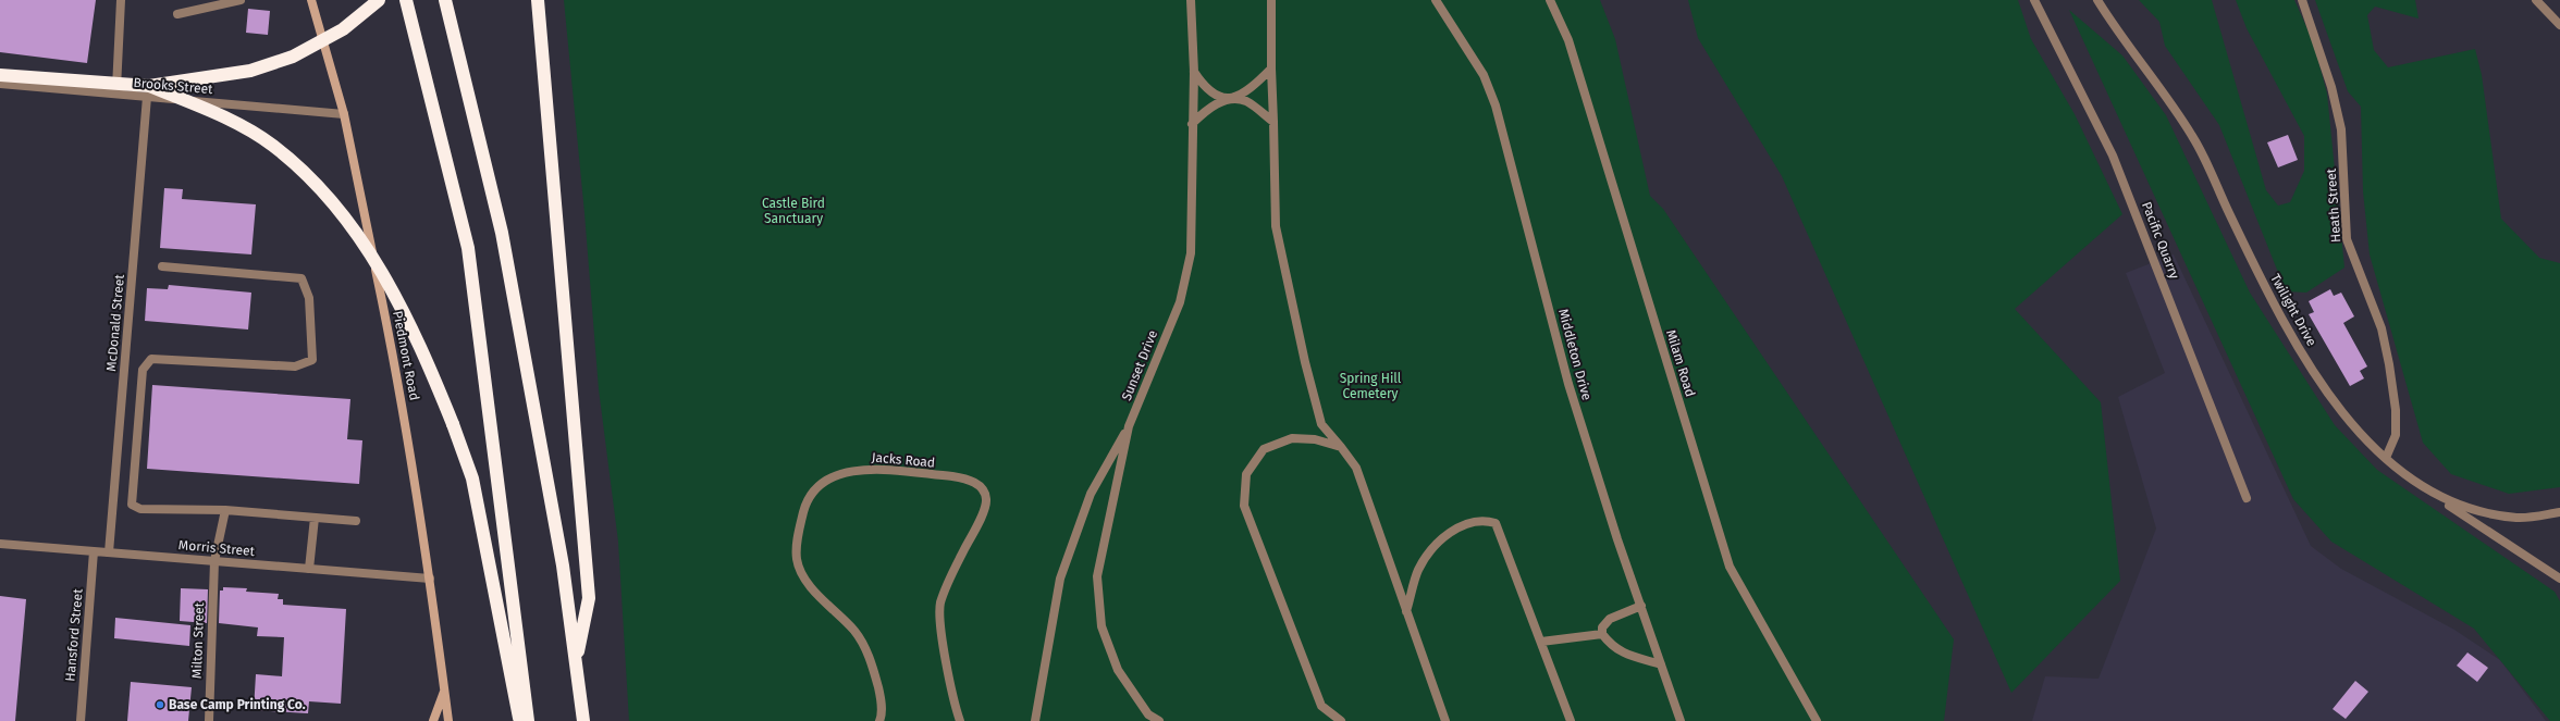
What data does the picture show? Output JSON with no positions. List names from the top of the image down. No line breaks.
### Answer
{"streets":{"street":["Brooks Street","Heath Street","Pacific Quarry","Twilight Drive","McDonald Street","Middleton Drive","Piedmont Road","Milam Road","Sunset Drive","Jacks Road","Morris Street","Hansford Street","Milton Street"]},"crossings":[["Brooks Street","McDonald Street"],["Brooks Street","Piedmont Road"],["Heath Street","Twilight Drive"],["McDonald Street","Morris Street"],["Piedmont Road","Morris Street"],["Morris Street","Hansford Street"],["Morris Street","Milton Street"]],"parks":["Castle Bird Sanctuary","Spring Hill Cemetery"],"places":["Base Camp Printing Co."]}
